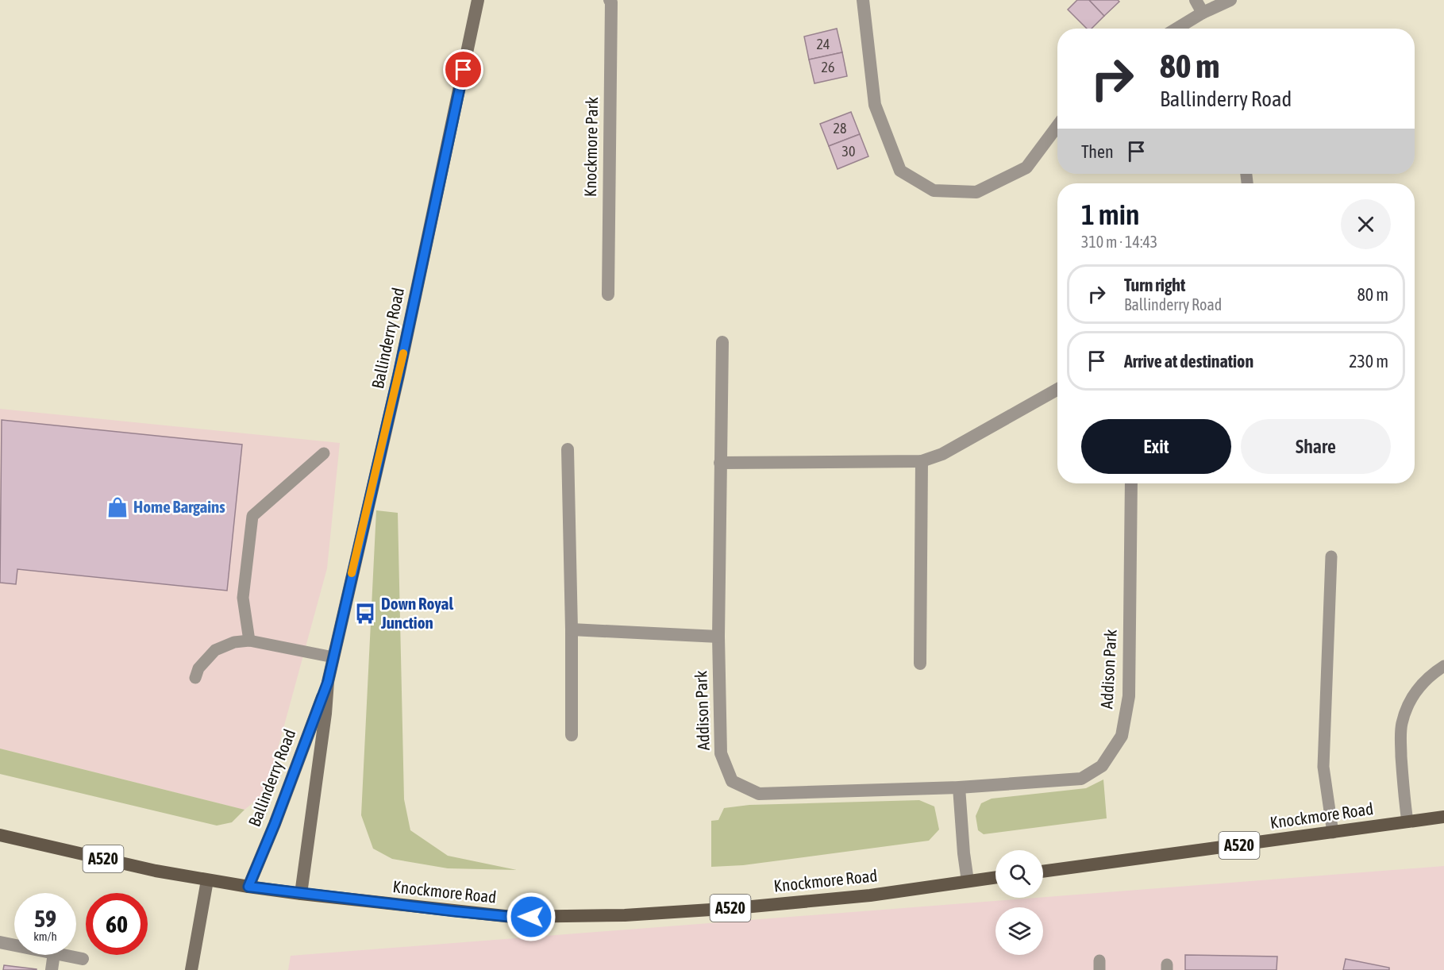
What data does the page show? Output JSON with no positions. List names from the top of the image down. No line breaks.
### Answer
{"streets":{"main road":["Ballinderry Road","Knockmore Road","A520"],"street":["Knockmore Park","Addison Park"]},"crossings":[["Ballinderry Road","Knockmore Road"]],"places":{"shop":["Home Bargains"],"bus stop":["Down Royal Junction"]},"house_numbers":["24","26","28","30"],"page":{"turn":["80 m","Ballinderry Road"],"then":"Then","heading":["1 min","310 m · 14:43"],"list":[{"name":"Turn right","note":"Ballinderry Road","value":"80 m"},{"name":"Arrive at destination","value":"230 m"}],"buttons":["Exit","Share"],"speed":"59 km/h","limit":"60"}}
